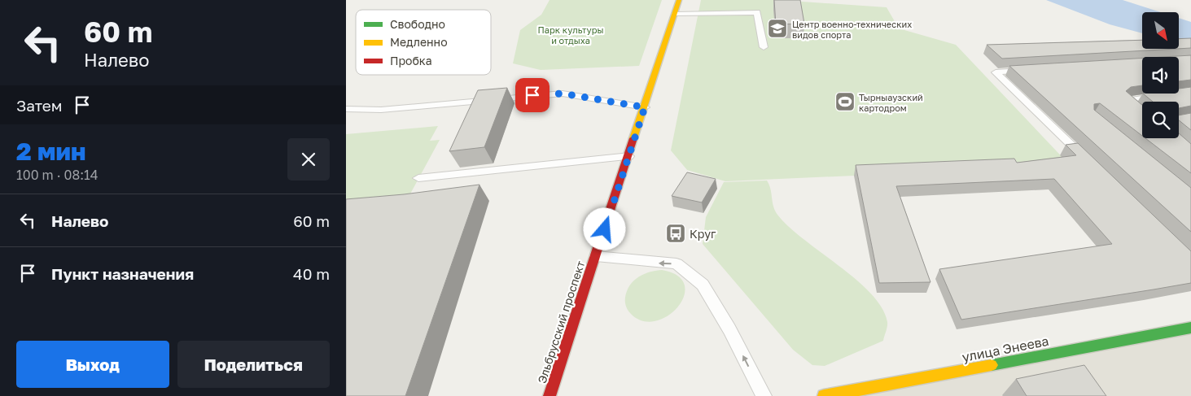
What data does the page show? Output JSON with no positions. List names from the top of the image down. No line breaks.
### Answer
{"streets":{"main road":["Эльбрусский проспект","улица Энеева"]},"parks":["Парк культуры и отдыха"],"places":{"school or university":["Центр военно-технических видов спорта"],"sports":["Тырныаузский картодром"],"bus stop":["Круг"]},"legend":["Свободно","Медленно","Пробка"],"north":"bottom right","page":{"turn":["60 m","Налево"],"then":"Затем","heading":["2 мин","100 m · 08:14"],"list":[{"name":"Налево","value":"60 m"},{"name":"Пункт назначения","value":"40 m"}],"buttons":["Выход","Поделиться"]}}
